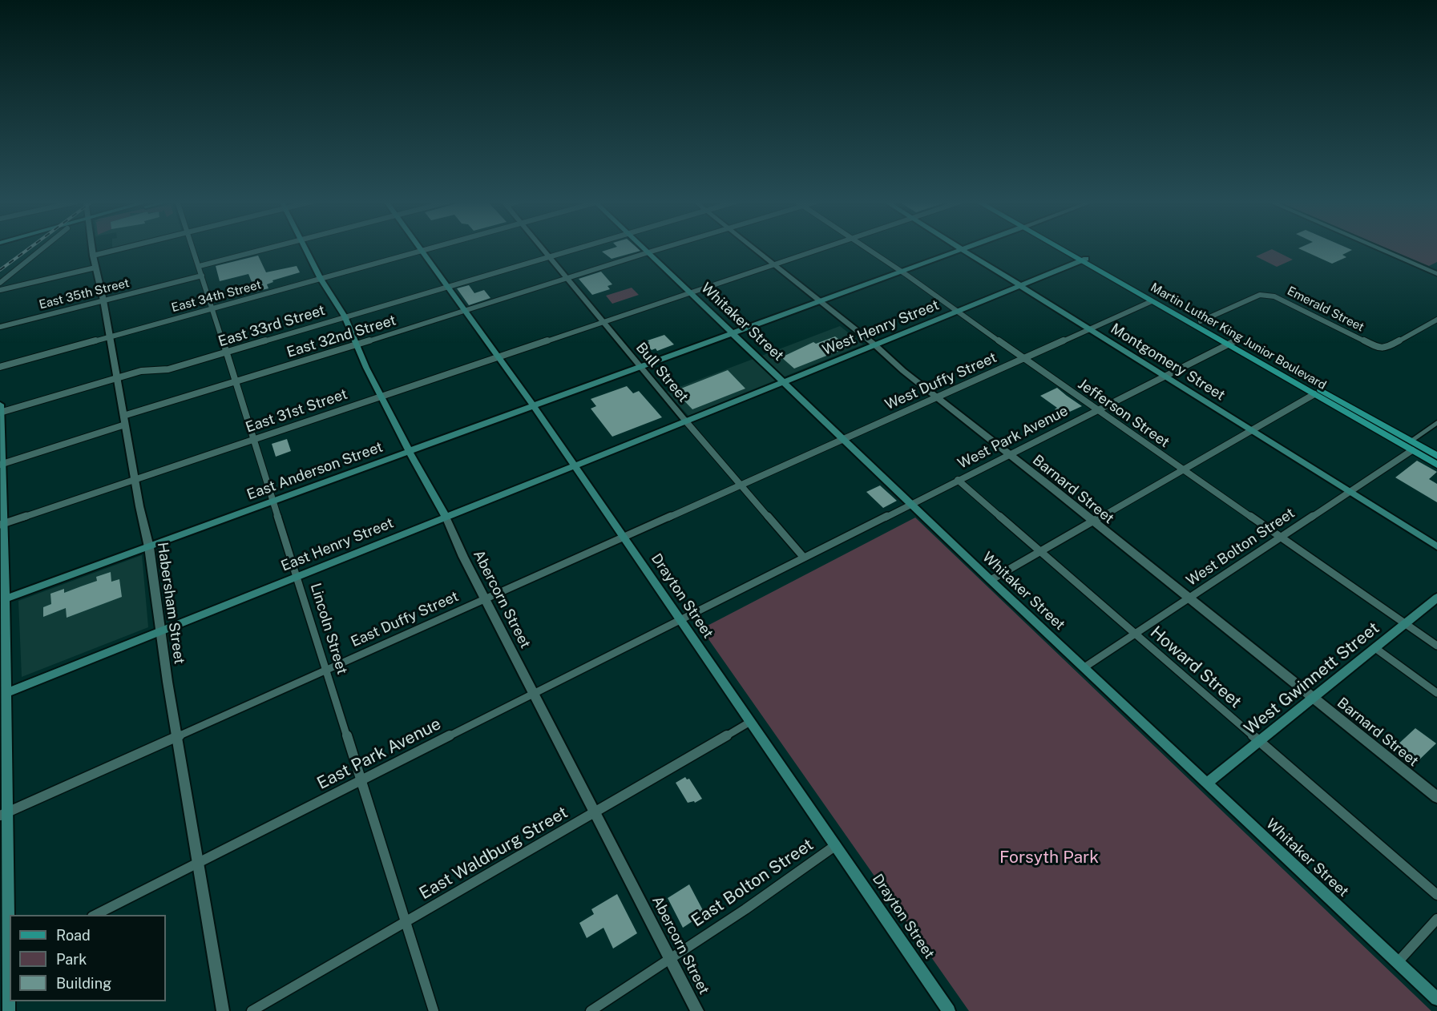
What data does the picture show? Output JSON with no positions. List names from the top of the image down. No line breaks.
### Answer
{"streets":{"main road":["Whitaker Street","West Henry Street","Martin Luther King Junior Boulevard","Montgomery Street","East Anderson Street","East Henry Street","Drayton Street","Abercorn Street","West Gwinnett Street"],"street":["East 35th Street","East 34th Street","Emerald Street","East 33rd Street","East 32nd Street","Bull Street","West Duffy Street","East 31st Street","Jefferson Street","West Park Avenue","Barnard Street","West Bolton Street","Habersham Street","East Duffy Street","Lincoln Street","Howard Street","East Park Avenue","East Waldburg Street","East Bolton Street"]},"crossings":[["East 35th Street","Habersham Street"],["East 35th Street","Lincoln Street"],["East 34th Street","Drayton Street"],["East 34th Street","Abercorn Street"],["East 34th Street","Habersham Street"],["East 34th Street","Lincoln Street"],["Emerald Street","Martin Luther King Junior Boulevard"],["Whitaker Street","West Henry Street"],["Whitaker Street","East 32nd Street"],["Whitaker Street","West Duffy Street"],["Whitaker Street","East 31st Street"],["Whitaker Street","West Park Avenue"],["Whitaker Street","East Anderson Street"],["Whitaker Street","West Bolton Street"],["Whitaker Street","West Gwinnett Street"],["East 33rd Street","Bull Street"],["East 33rd Street","Drayton Street"],["East 33rd Street","Abercorn Street"],["East 33rd Street","Habersham Street"],["East 33rd Street","Lincoln Street"],["West Henry Street","Martin Luther King Junior Boulevard"],["West Henry Street","Montgomery Street"],["West Henry Street","Bull Street"],["West Henry Street","Jefferson Street"],["West Henry Street","Barnard Street"],["West Henry Street","East Henry Street"],["East 32nd Street","Bull Street"],["East 32nd Street","Drayton Street"],["East 32nd Street","Abercorn Street"],["East 32nd Street","Habersham Street"],["East 32nd Street","Lincoln Street"],["Martin Luther King Junior Boulevard","West Duffy Street"],["Martin Luther King Junior Boulevard","West Park Avenue"],["Martin Luther King Junior Boulevard","West Bolton Street"],["Montgomery Street","West Duffy Street"],["Montgomery Street","West Park Avenue"],["Montgomery Street","East Anderson Street"],["Montgomery Street","West Bolton Street"],["Bull Street","West Duffy Street"],["Bull Street","East 31st Street"],["Bull Street","West Park Avenue"],["Bull Street","East Anderson Street"],["Bull Street","East Henry Street"],["Bull Street","East Duffy Street"],["Bull Street","East Park Avenue"],["West Duffy Street","Jefferson Street"],["West Duffy Street","Barnard Street"],["West Duffy Street","East Duffy Street"],["East 31st Street","Barnard Street"],["East 31st Street","Drayton Street"],["East 31st Street","Abercorn Street"],["East 31st Street","Habersham Street"],["East 31st Street","Lincoln Street"],["Jefferson Street","West Park Avenue"],["Jefferson Street","East Anderson Street"],["Jefferson Street","West Bolton Street"],["Jefferson Street","West Gwinnett Street"],["West Park Avenue","Barnard Street"],["West Park Avenue","Howard Street"],["West Park Avenue","East Park Avenue"],["East Anderson Street","Barnard Street"],["East Anderson Street","Drayton Street"],["East Anderson Street","Abercorn Street"],["East Anderson Street","Habersham Street"],["East Anderson Street","Lincoln Street"],["Barnard Street","West Bolton Street"],["Barnard Street","West Gwinnett Street"],["East Henry Street","Drayton Street"],["East Henry Street","Abercorn Street"],["East Henry Street","Habersham Street"],["East Henry Street","Lincoln Street"],["West Bolton Street","Howard Street"],["Drayton Street","East Duffy Street"],["Drayton Street","East Park Avenue"],["Drayton Street","East Waldburg Street"],["Drayton Street","East Bolton Street"],["Abercorn Street","East Duffy Street"],["Abercorn Street","East Park Avenue"],["Abercorn Street","East Waldburg Street"],["Abercorn Street","East Bolton Street"],["Habersham Street","East Duffy Street"],["Habersham Street","East Park Avenue"],["East Duffy Street","Lincoln Street"],["Lincoln Street","East Park Avenue"],["Lincoln Street","East Waldburg Street"],["Howard Street","West Gwinnett Street"]],"parks":["Forsyth Park"],"legend":["Road","Park","Building"]}
